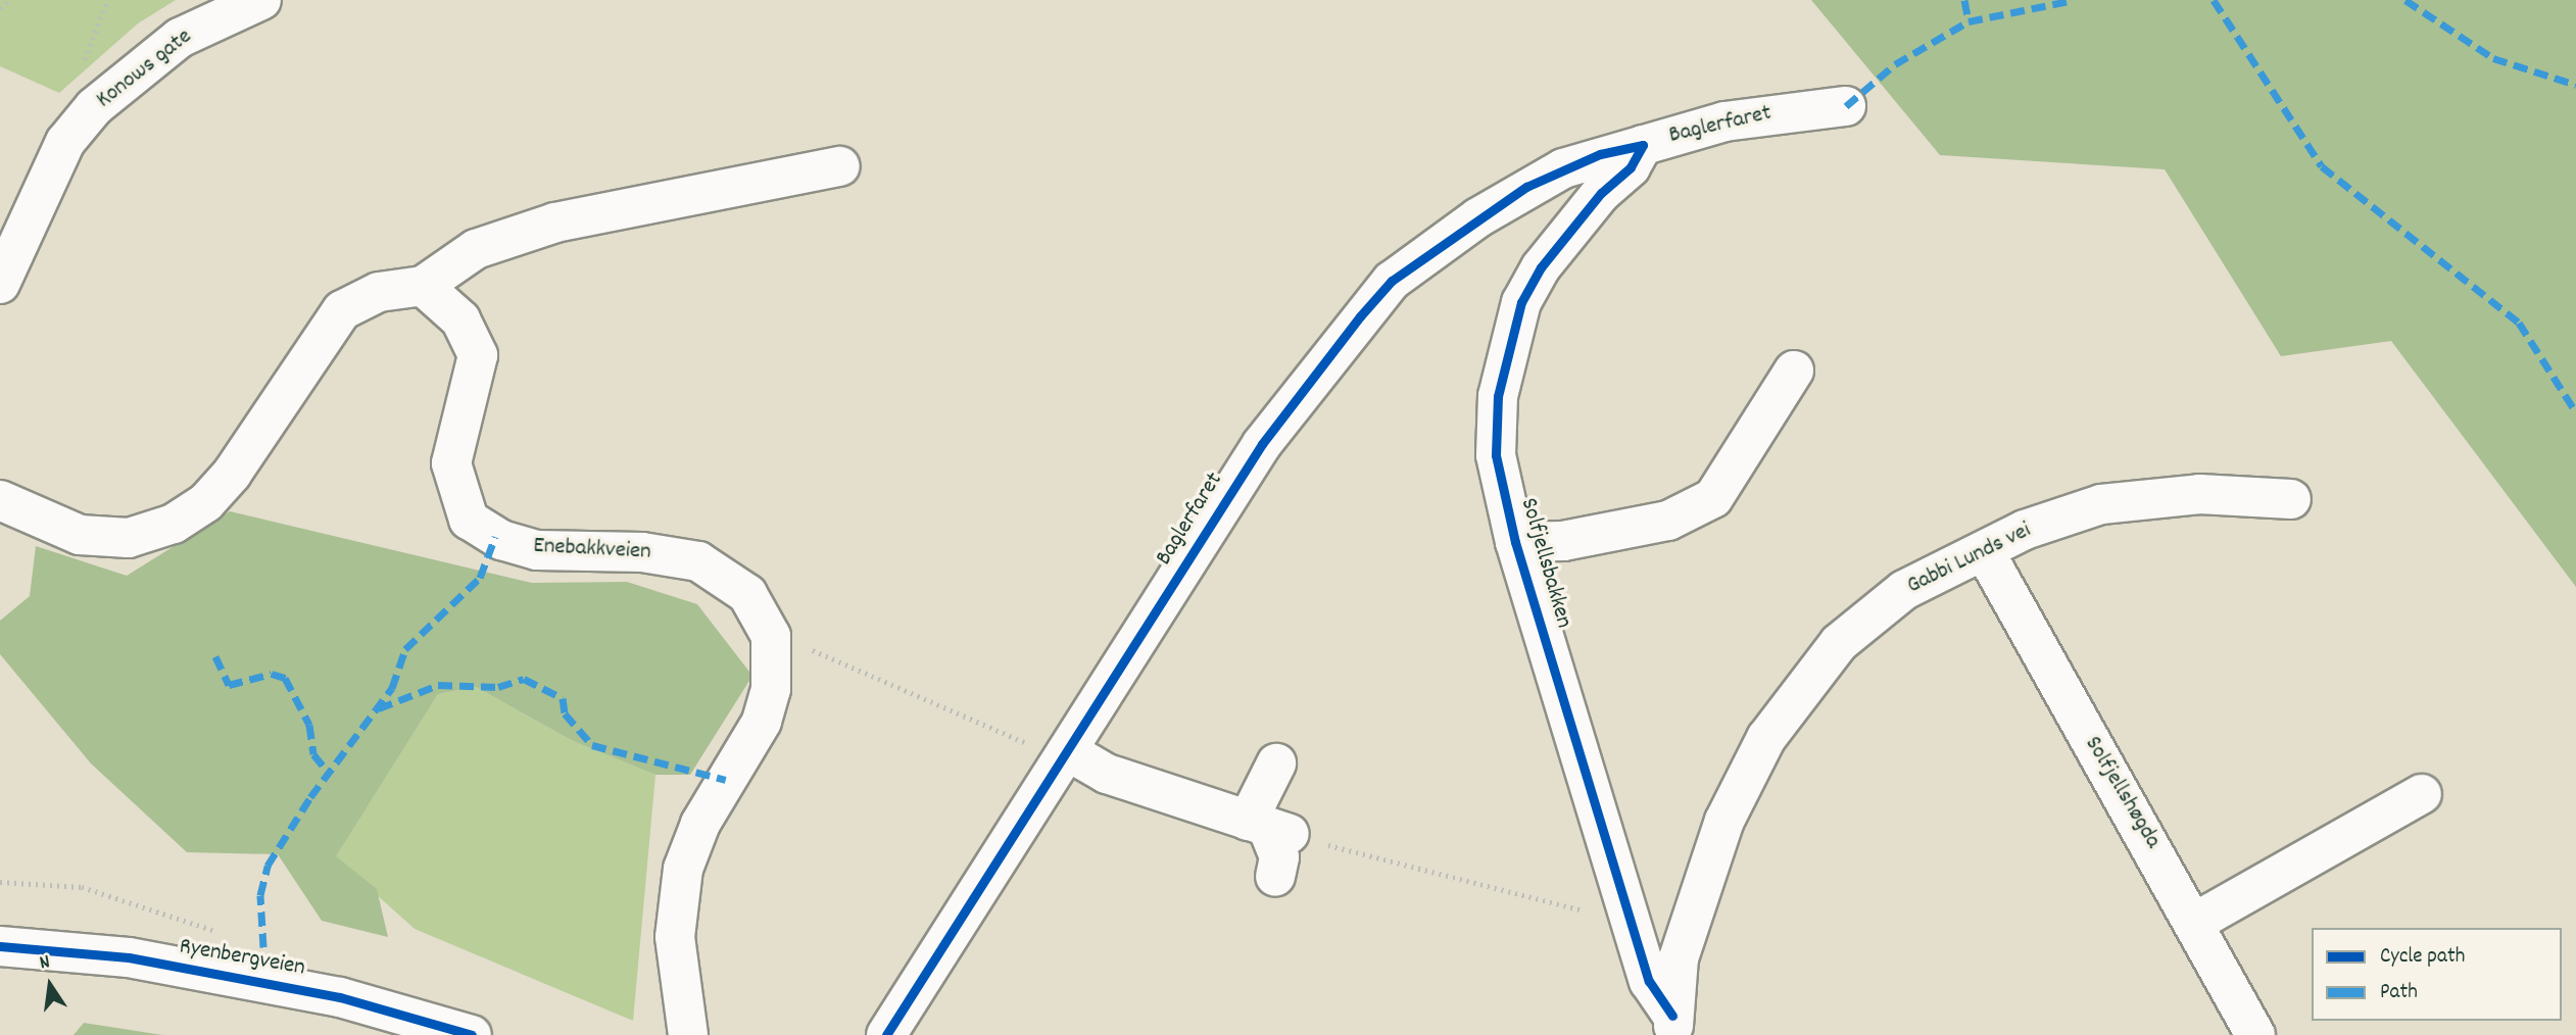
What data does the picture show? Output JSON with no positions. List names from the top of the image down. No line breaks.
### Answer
{"streets":{"street":["Konows gate","Baglerfaret","Enebakkveien","Gabbi Lunds vei","Solfjellsbakken","Solfjellshøgda","Ryenbergveien"]},"crossings":[["Baglerfaret","Solfjellsbakken"],["Gabbi Lunds vei","Solfjellsbakken"],["Gabbi Lunds vei","Solfjellshøgda"]],"legend":["Cycle path","Path"],"north":"top"}
